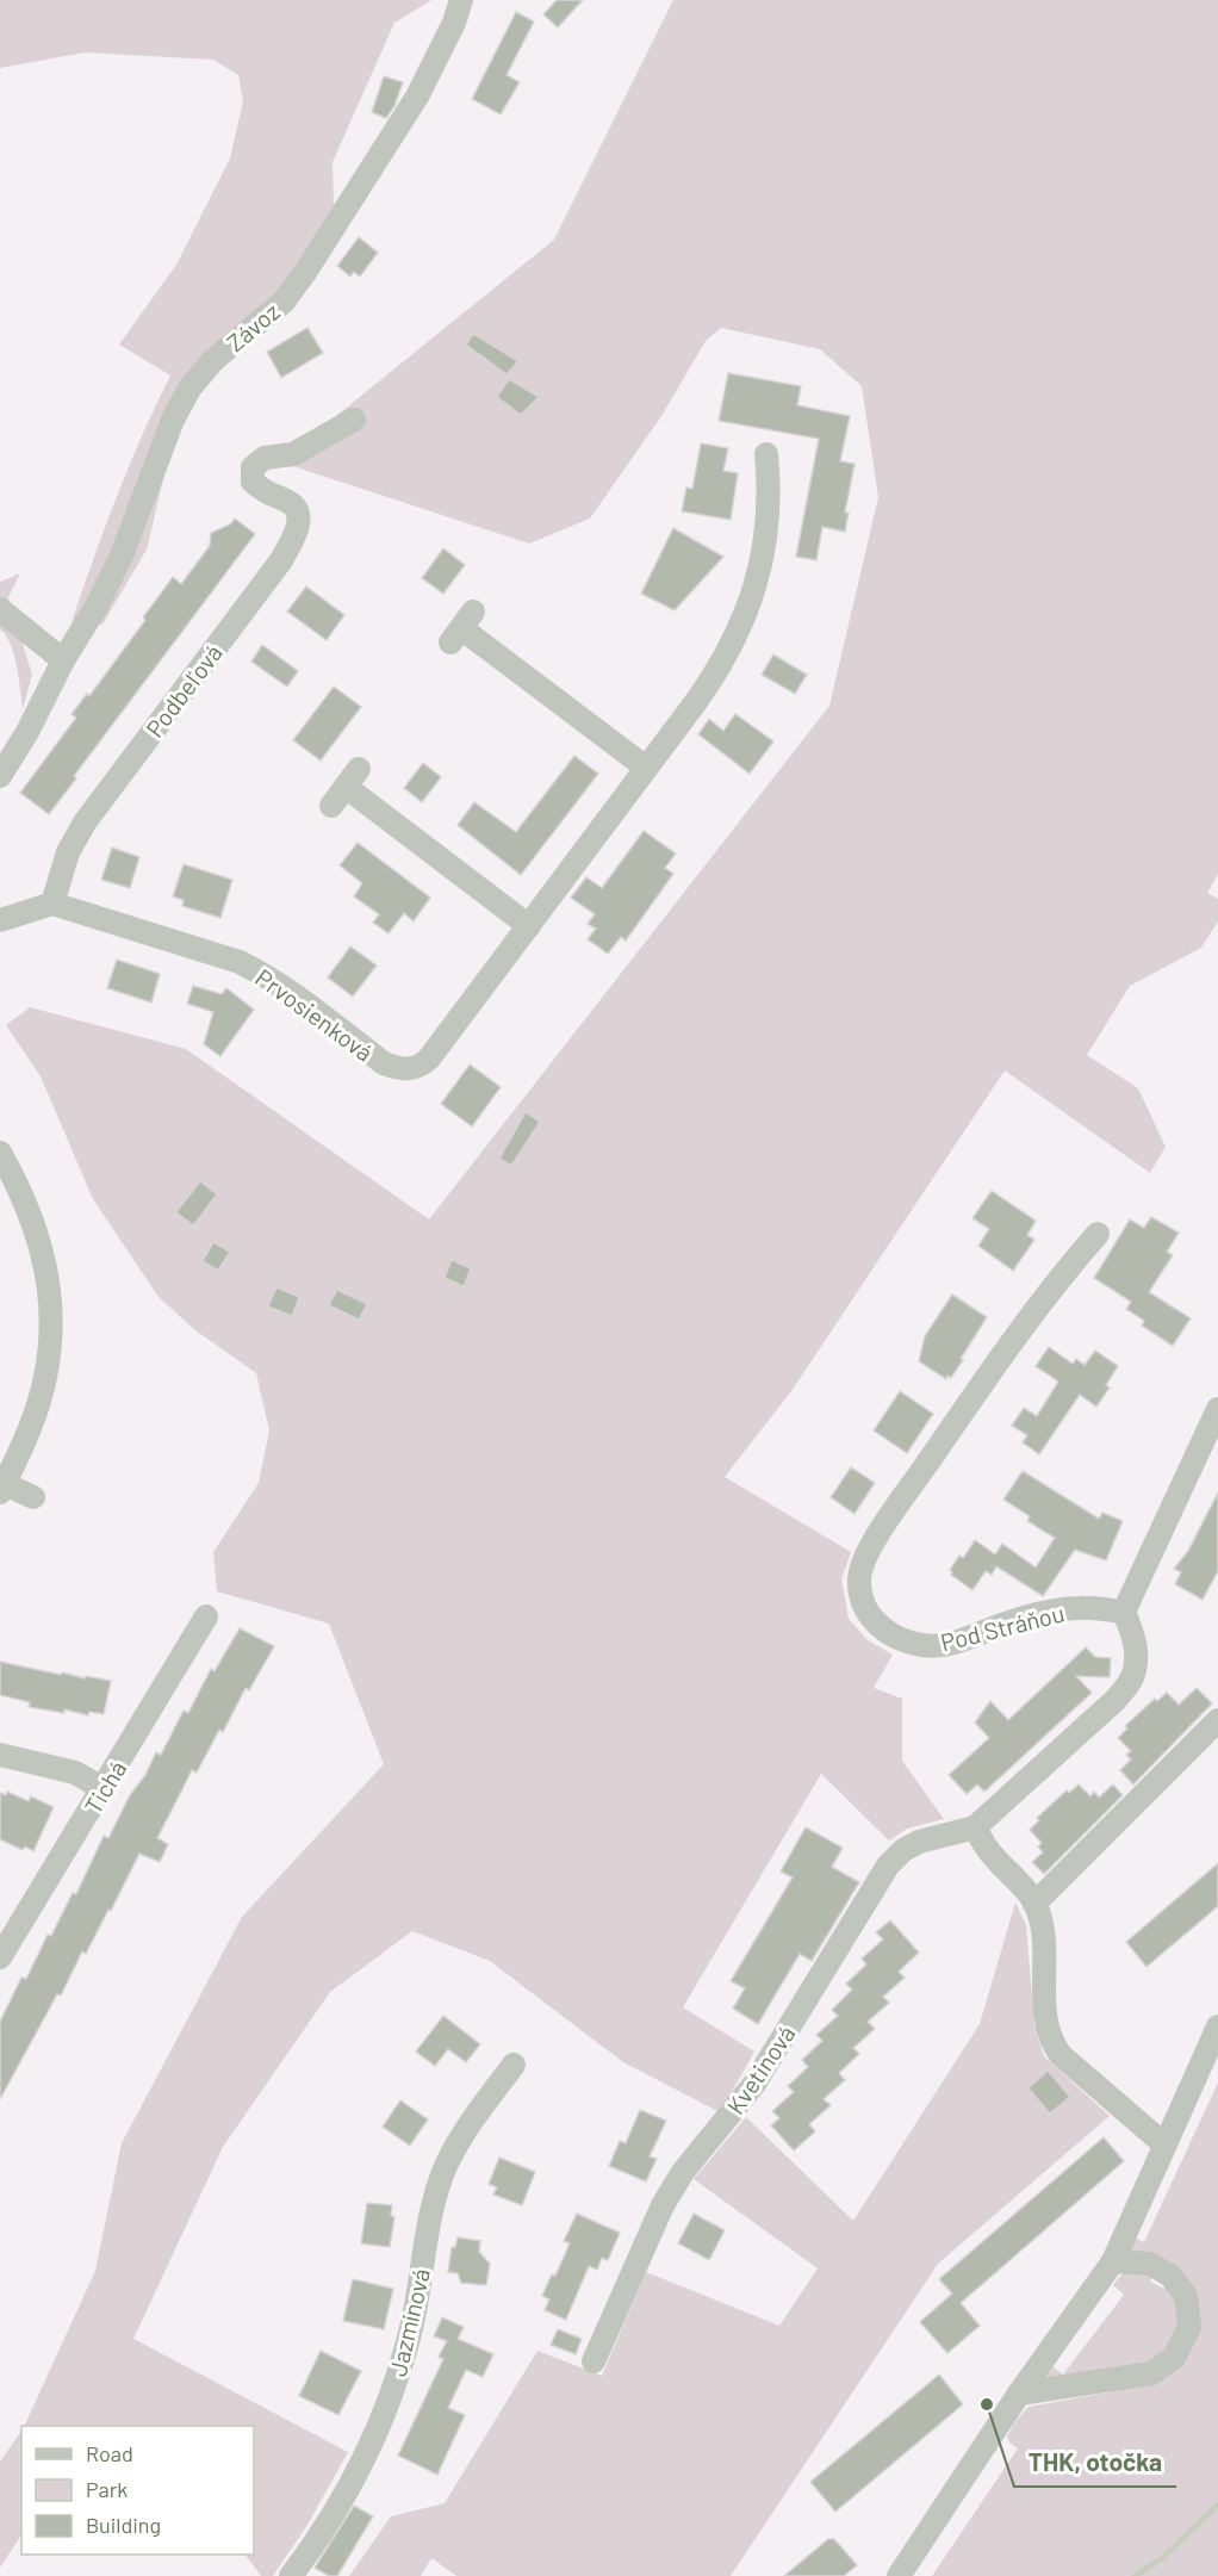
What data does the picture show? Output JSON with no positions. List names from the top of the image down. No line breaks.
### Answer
{"streets":{"street":["Závoz","Podbeľová","Prvosienková","Pod Stráňou","Tichá","Kvetinová","Jazmínová"]},"crossings":[["Podbeľová","Prvosienková"],["Pod Stráňou","Kvetinová"]],"places":["THK, otočka"],"legend":["Road","Park","Building"]}
